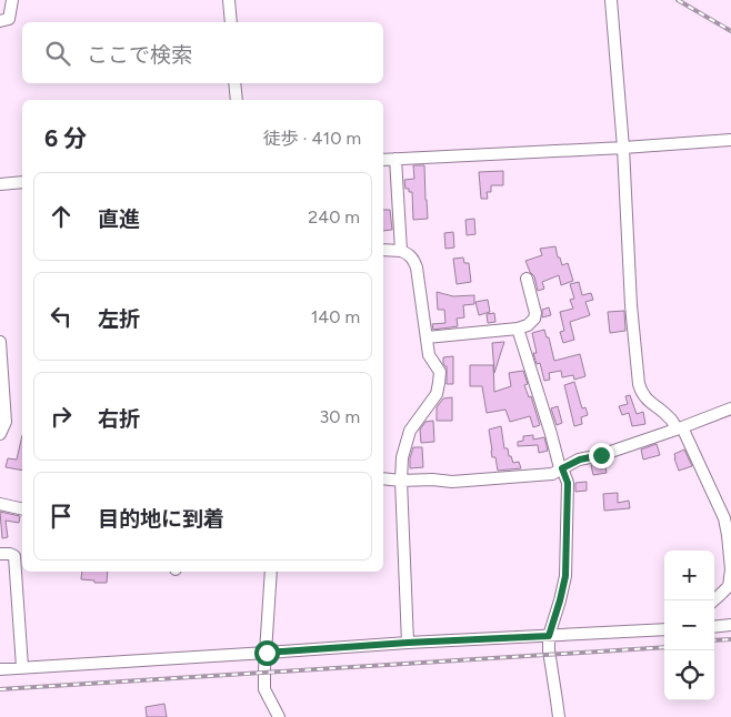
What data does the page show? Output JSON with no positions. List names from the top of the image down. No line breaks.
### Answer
{"page":{"search":"ここで検索","heading":["6 分","徒歩 · 410 m"],"list":[["直進","240 m"],["左折","140 m"],["右折","30 m"],"目的地に到着"],"map_buttons":["+","−"]}}
